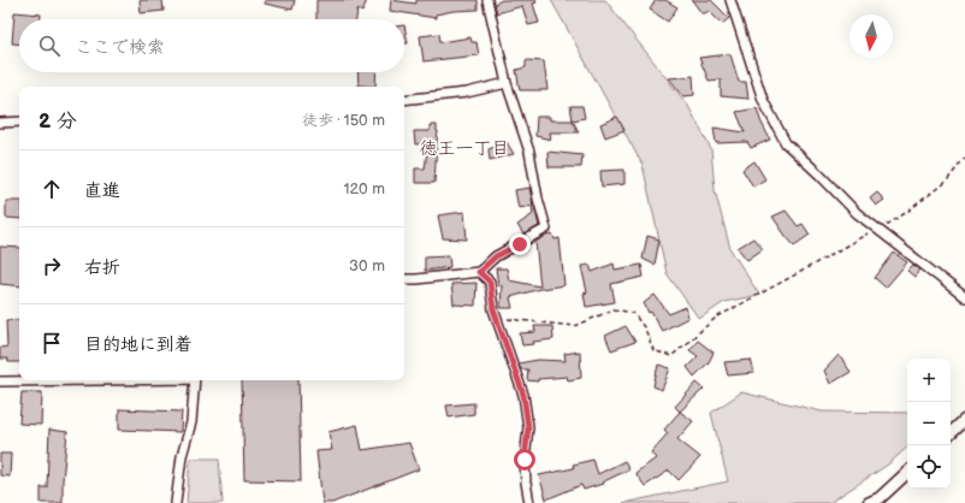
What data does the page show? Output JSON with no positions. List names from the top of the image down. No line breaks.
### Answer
{"districts":["徳王一丁目"],"north":"bottom","page":{"search":"ここで検索","heading":["2 分","徒歩 · 150 m"],"list":[["直進","120 m"],["右折","30 m"],"目的地に到着"],"map_buttons":["+","−"]}}
